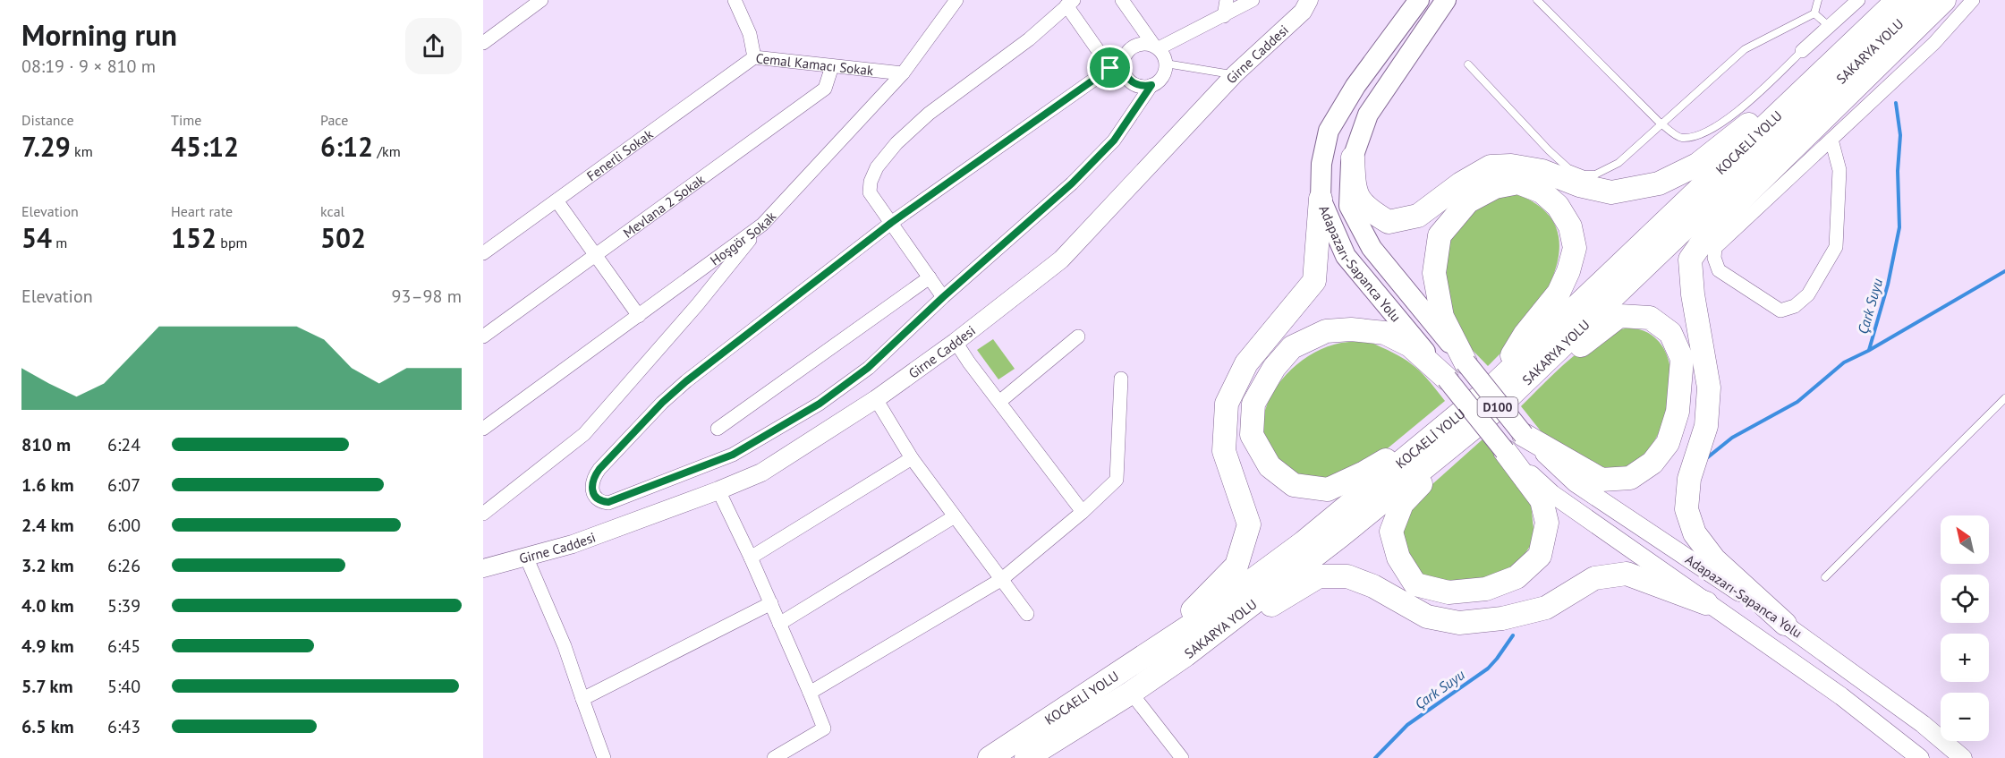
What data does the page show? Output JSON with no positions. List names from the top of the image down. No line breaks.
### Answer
{"streets":{"highway":["SAKARYA YOLU","KOCAELİ YOLU","D100"],"main road":["Girne Caddesi","Adapazarı-Sapanca Yolu"],"street":["Cemal Kamacı Sokak","Fenerli Sokak","Mevlana 2 Sokak","Hoşgör Sokak"]},"crossings":[["Cemal Kamacı Sokak","Fenerli Sokak"],["Cemal Kamacı Sokak","Mevlana 2 Sokak"],["Cemal Kamacı Sokak","Hoşgör Sokak"]],"water":["Çark Suyu"],"north":"top left","page":{"heading":["Morning run","08:19 · 9 × 810 m"],"stats":[["Distance","7.29 km"],["Time","45:12"],["Pace","6:12 /km"],["Elevation","54 m"],["Heart rate","152 bpm"],["kcal","502"]],"chart":["Elevation","93–98 m"],"list":[{"name":"810 m","note":"6:24"},{"name":"1.6 km","note":"6:07"},{"name":"2.4 km","note":"6:00"},{"name":"3.2 km","note":"6:26"},{"name":"4.0 km","note":"5:39"},{"name":"4.9 km","note":"6:45"},{"name":"5.7 km","note":"5:40"},{"name":"6.5 km","note":"6:43"}],"map_buttons":["+","−"]}}
